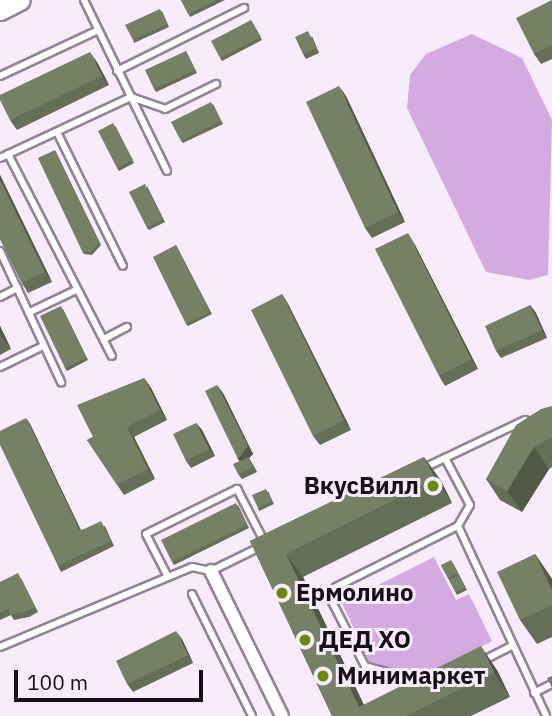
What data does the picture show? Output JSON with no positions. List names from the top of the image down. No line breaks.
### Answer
{"places":["ВкусВилл","Ермолино","ДЕД ХО","Минимаркет"],"scale_bar":"100 m"}
